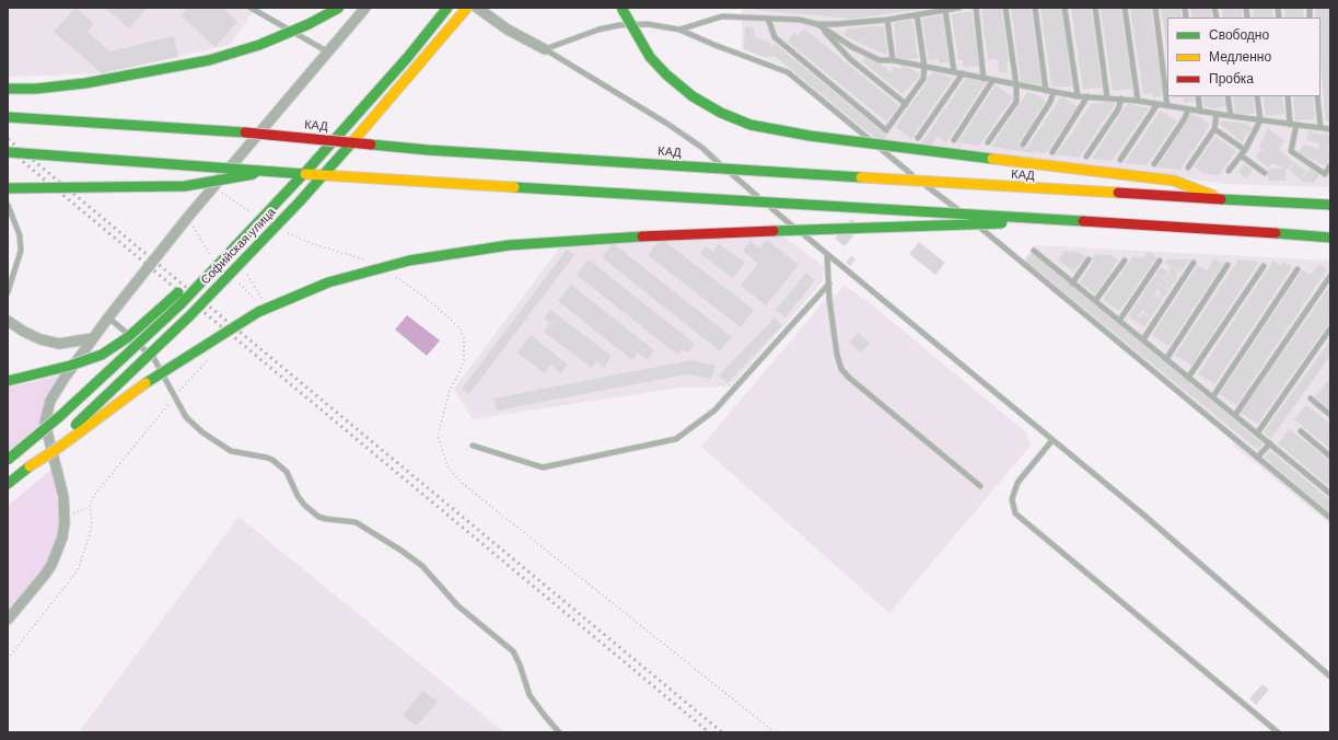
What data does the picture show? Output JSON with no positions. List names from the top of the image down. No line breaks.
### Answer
{"streets":{"main road":["КАД","Софийская улица"]},"legend":["Свободно","Медленно","Пробка"]}
